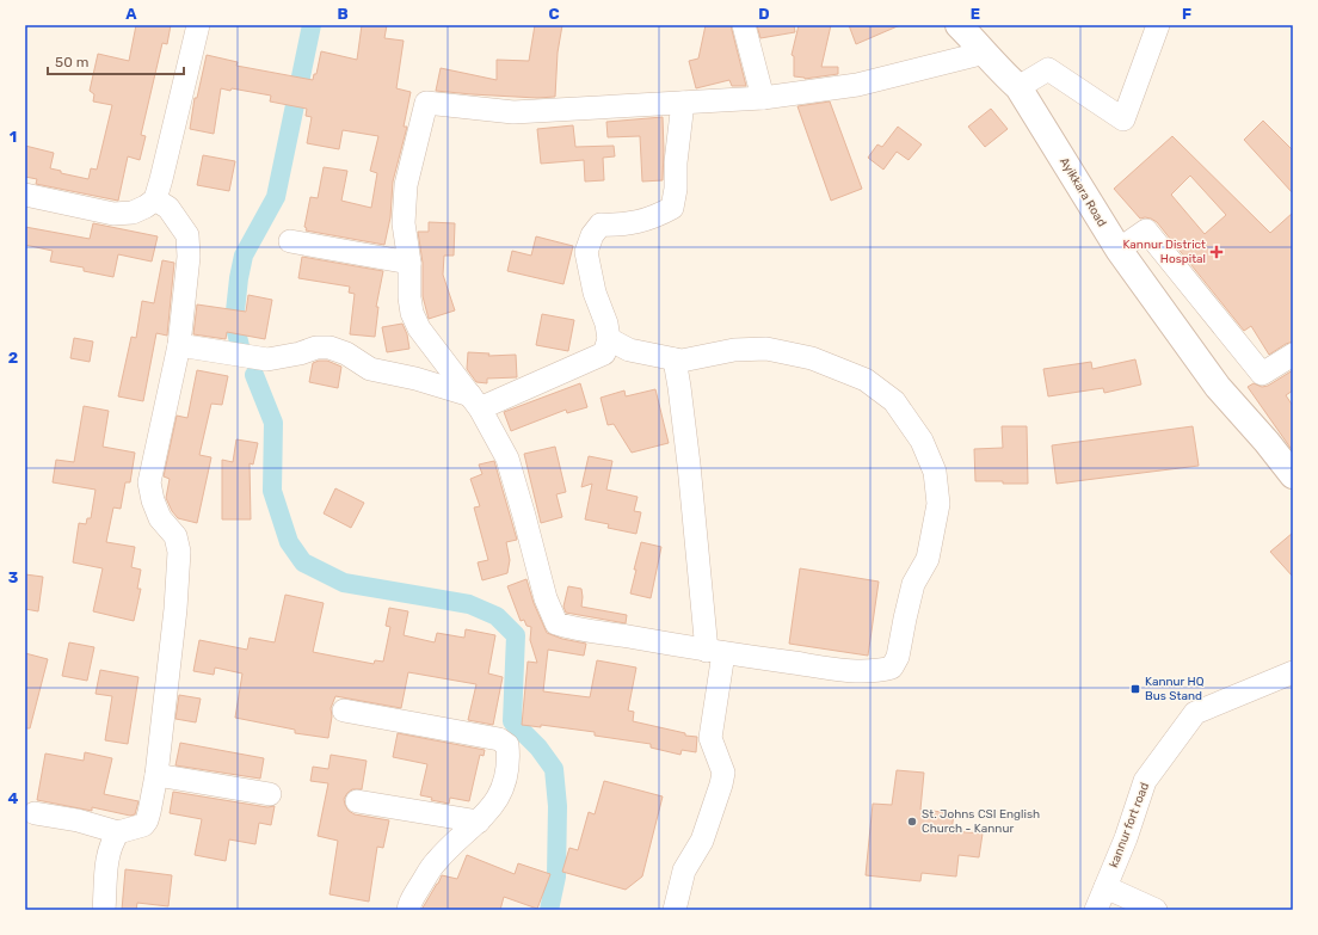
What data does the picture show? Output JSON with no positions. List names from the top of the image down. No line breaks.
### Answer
{"streets":{"main road":["Ayikkara Road"],"street":["kannur fort road"]},"places":{"health":["Kannur District Hospital"],"transit":["Kannur HQ Bus Stand"],"other":["St. Johns CSI English Church - Kannur"]},"scale_bar":"50 m","grid":{"columns":["A","B","C","D","E","F"],"rows":["1","2","3","4"]}}
